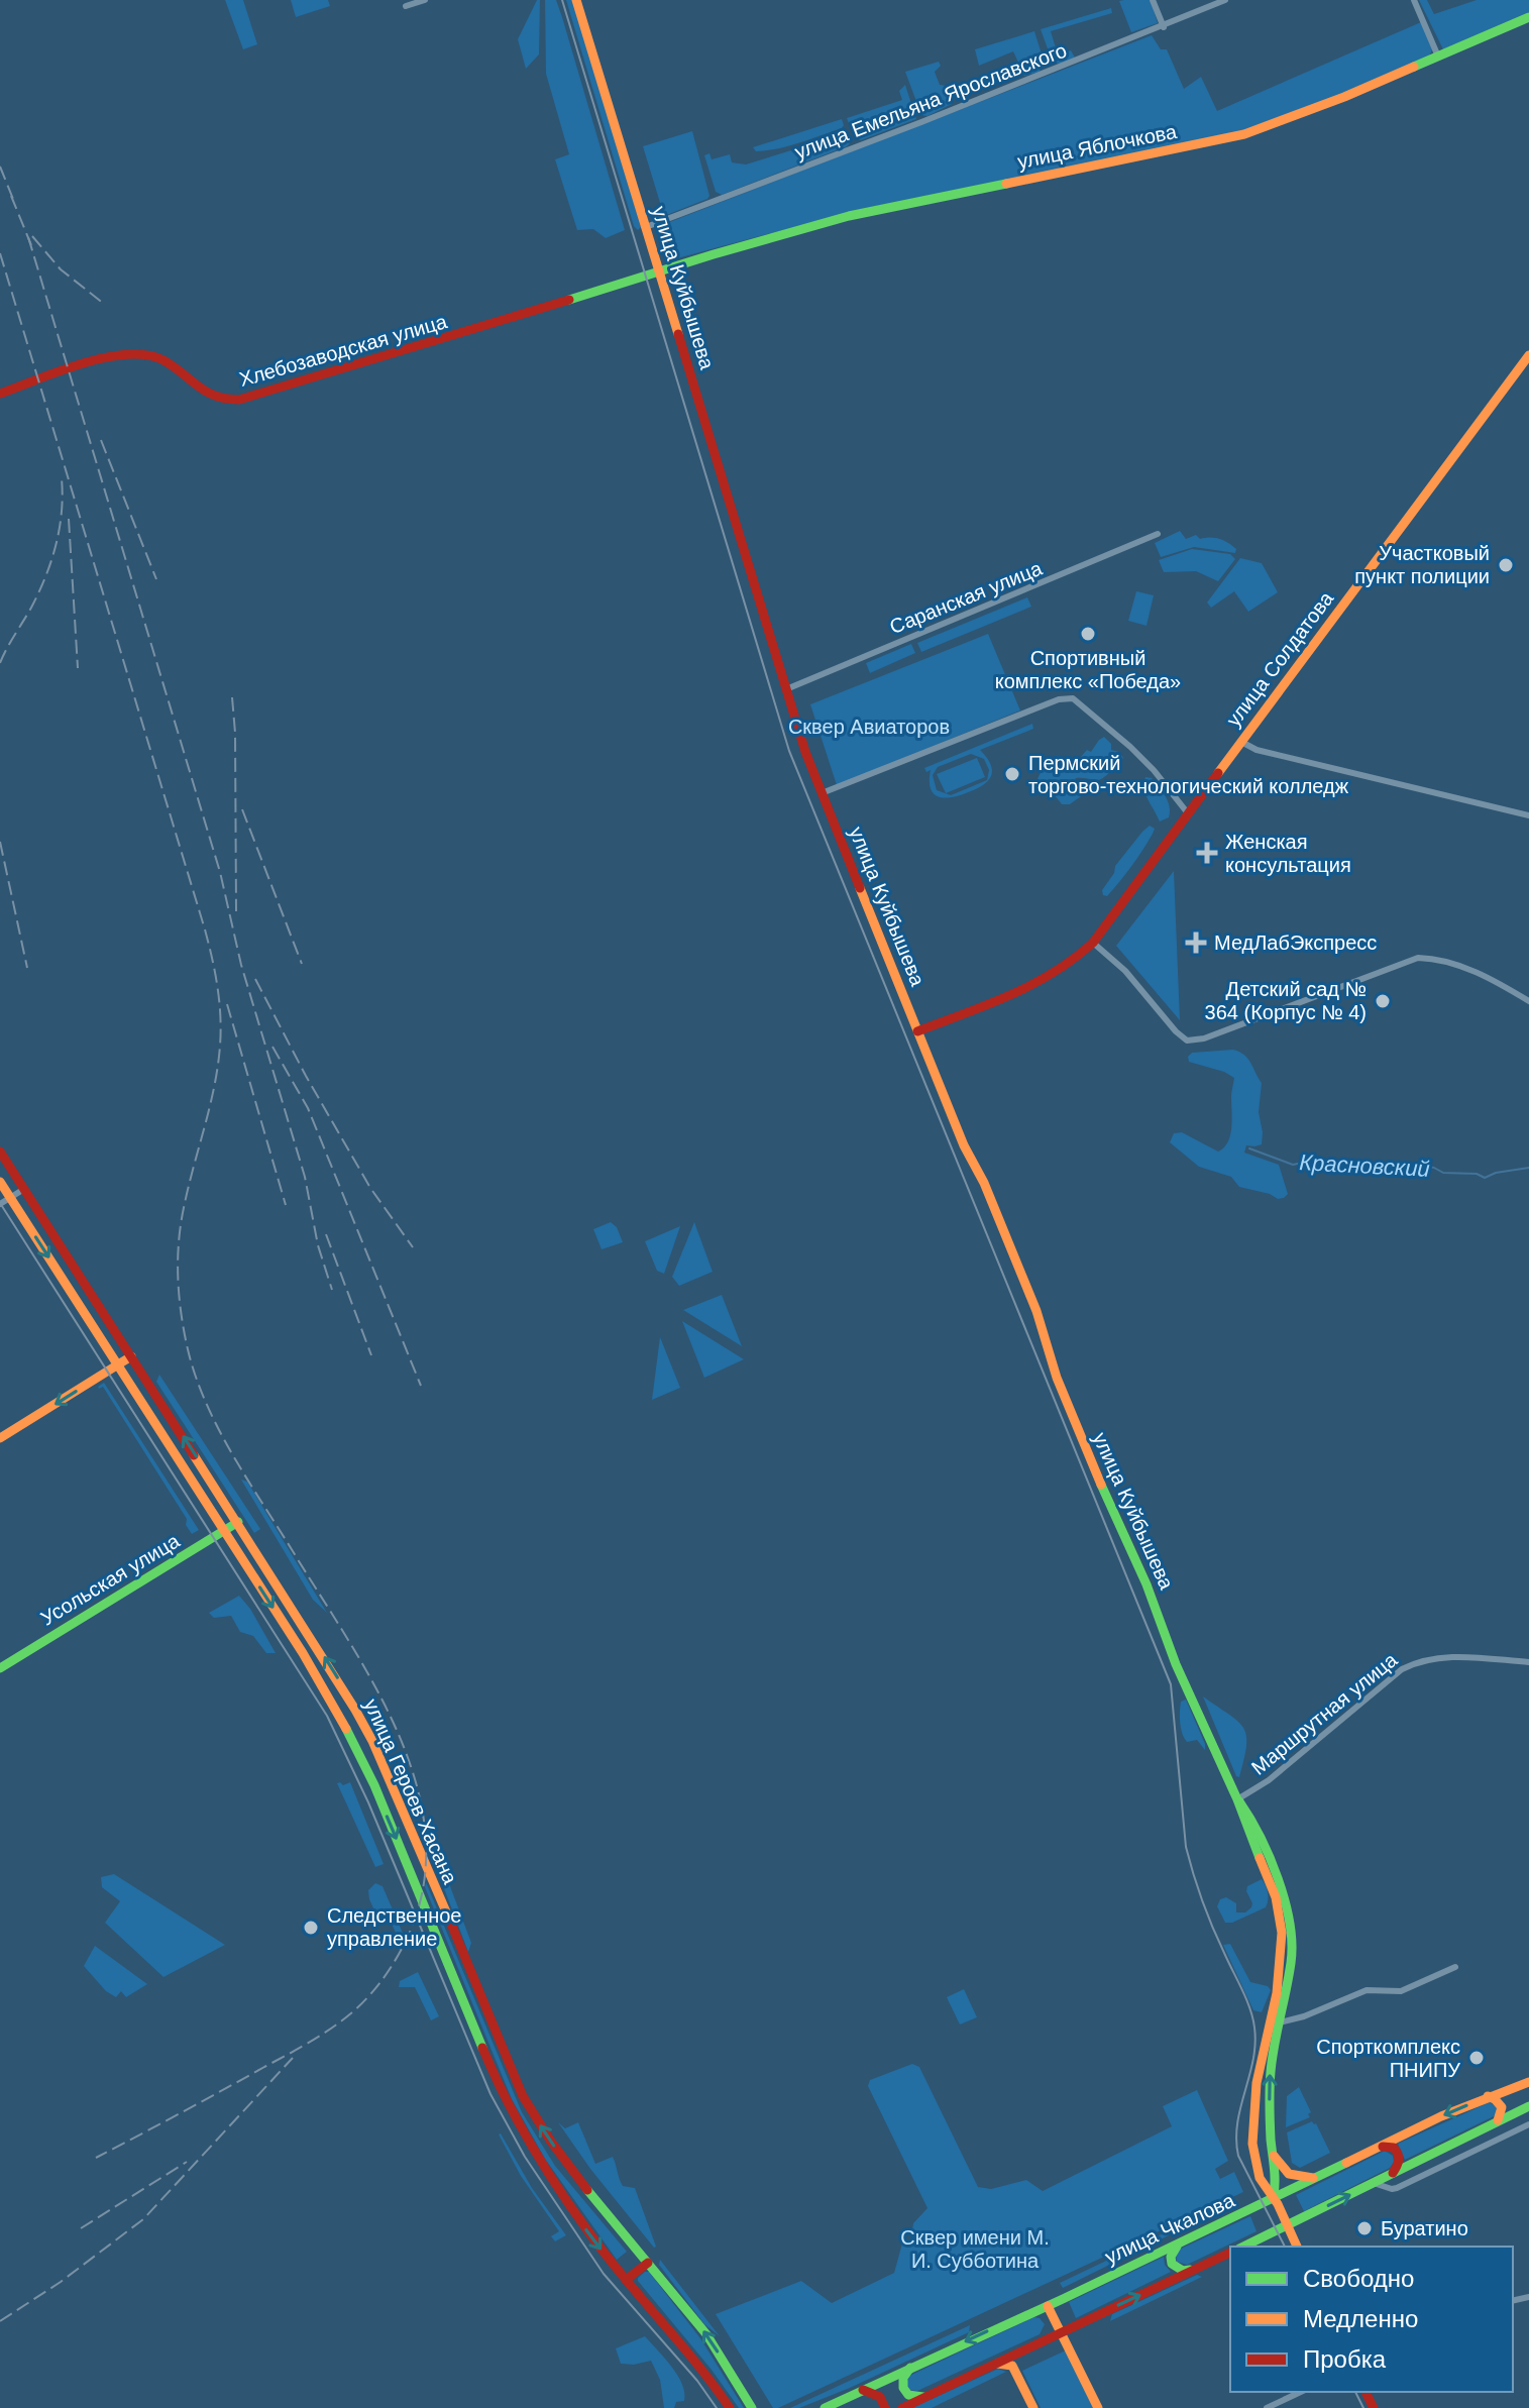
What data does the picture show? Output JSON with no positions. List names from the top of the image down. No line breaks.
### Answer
{"streets":{"main road":["улица Яблочкова","улица Куйбышева","Хлебозаводская улица","улица Солдатова","Усольская улица","улица Героев Хасана","улица Чкалова"],"street":["улица Емельяна Ярославского","Саранская улица","Маршрутная улица"]},"crossings":[["улица Емельяна Ярославского","улица Куйбышева"],["улица Яблочкова","улица Куйбышева"],["улица Яблочкова","Хлебозаводская улица"],["улица Куйбышева","Хлебозаводская улица"],["улица Куйбышева","Саранская улица"],["улица Куйбышева","улица Солдатова"],["улица Куйбышева","Маршрутная улица"],["улица Куйбышева","улица Чкалова"],["Усольская улица","улица Героев Хасана"]],"water":["Красновский"],"parks":["Сквер Авиаторов","Сквер имени М. И. Субботина"],"places":{"other":["Участковый пункт полиции","Спортивный комплекс «Победа»","Пермский торгово-технологический колледж","Детский сад № 364 (Корпус № 4)","Следственное управление","Спорткомплекс ПНИПУ","Буратино"],"health":["Женская консультация","МедЛабЭкспресс"]},"legend":["Свободно","Медленно","Пробка"]}
